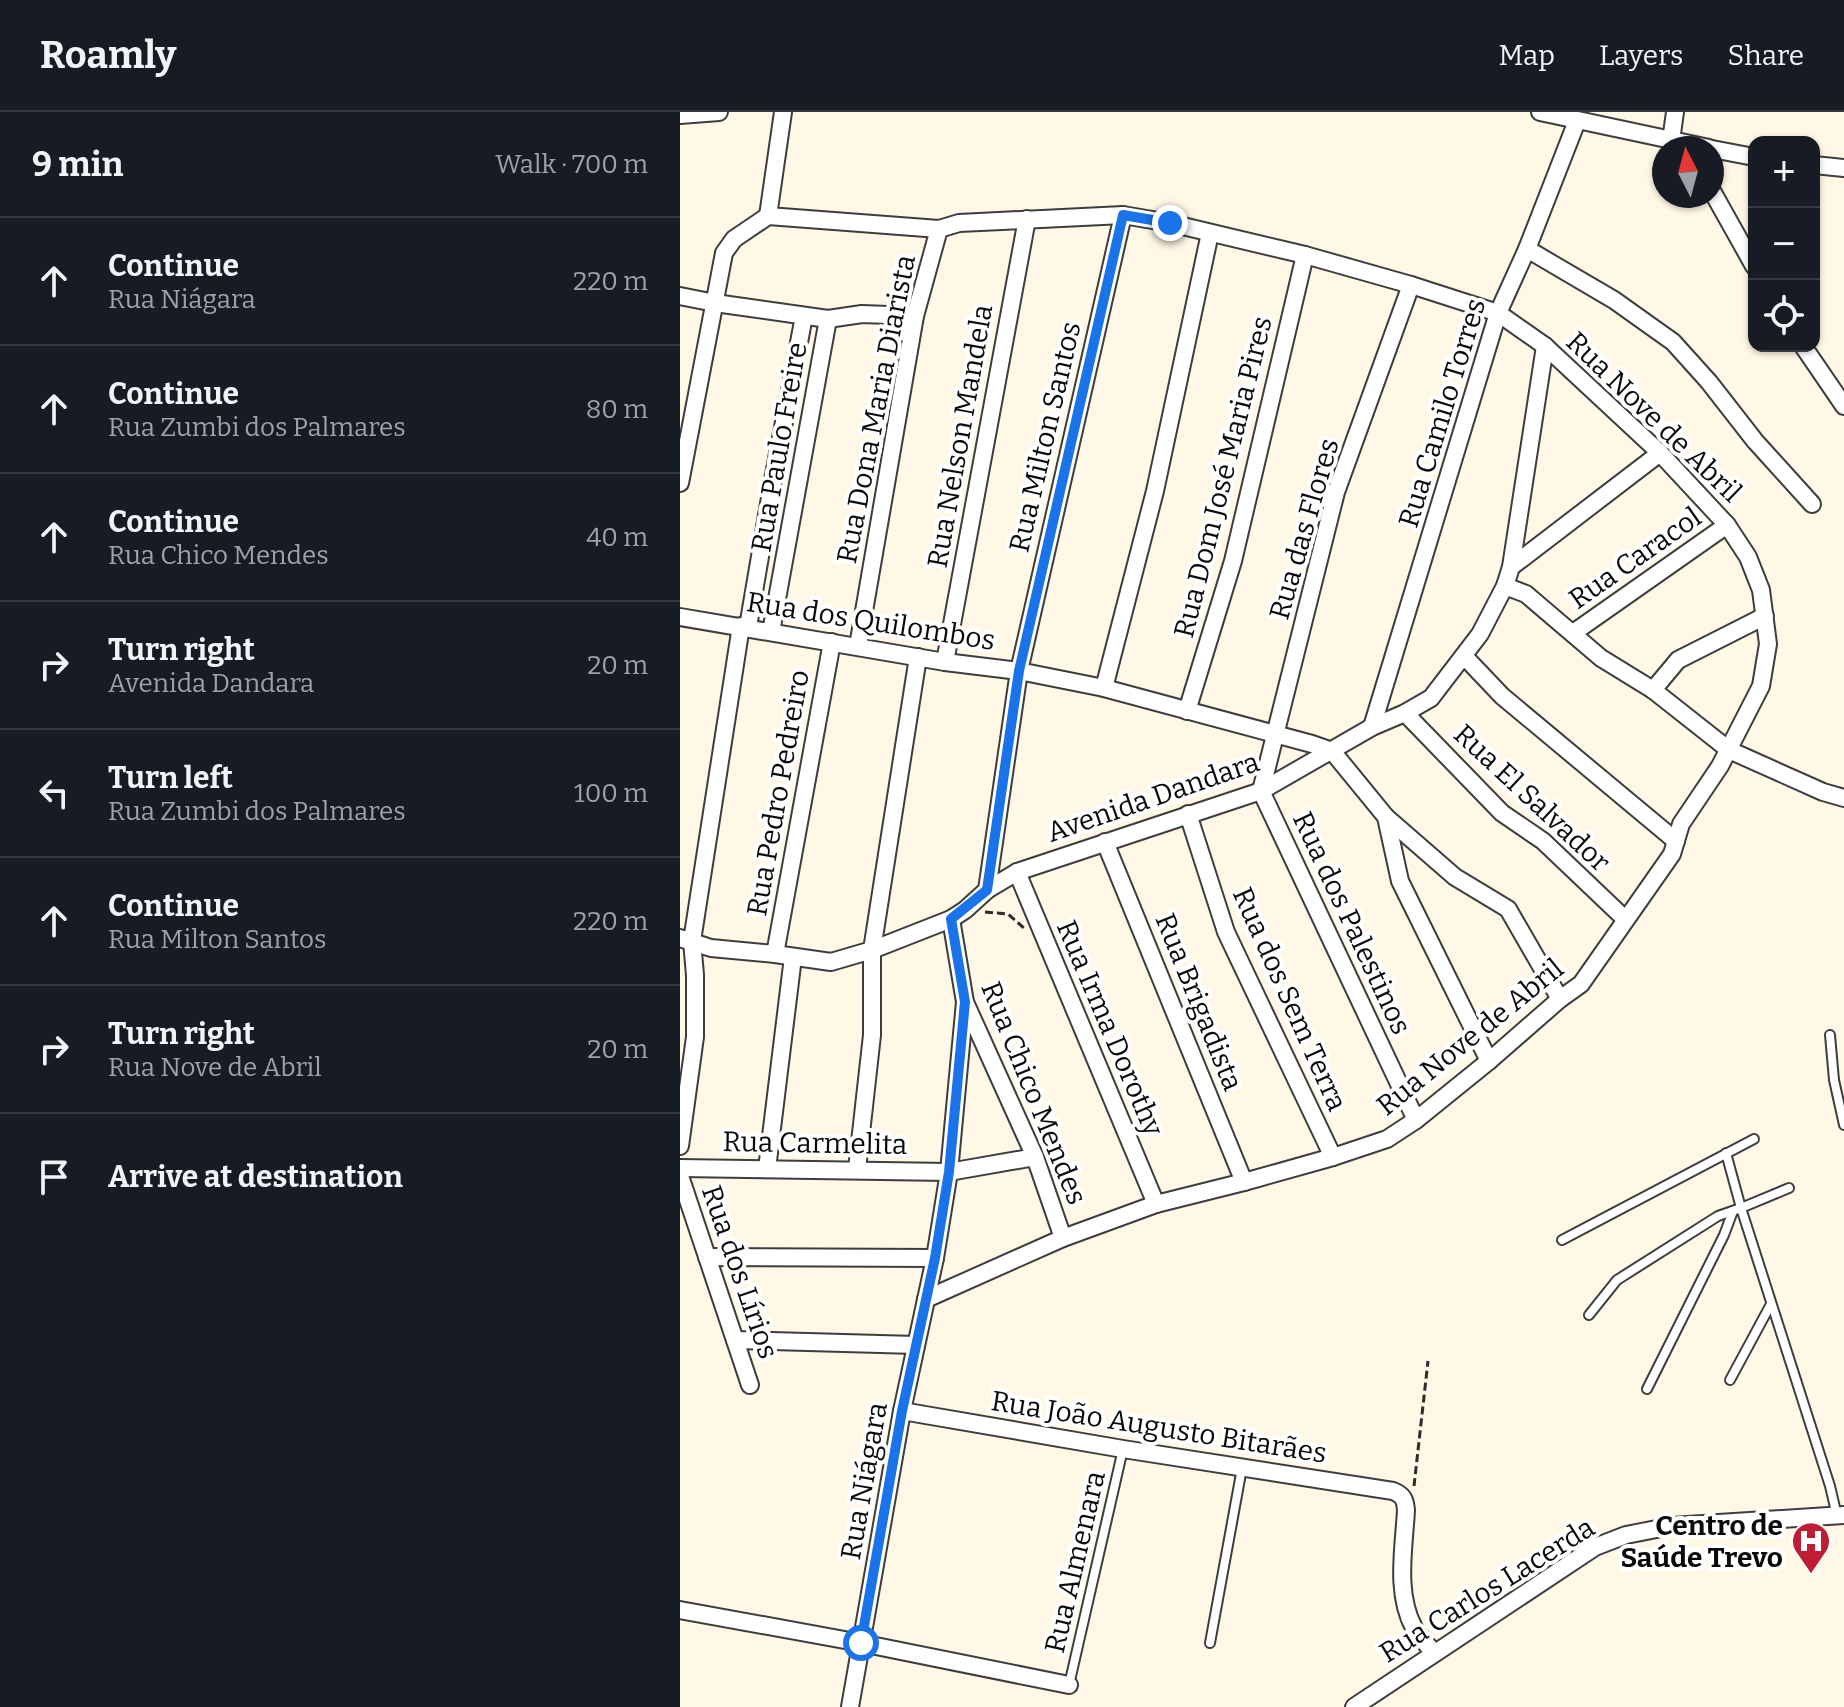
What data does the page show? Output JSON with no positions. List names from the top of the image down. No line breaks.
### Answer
{"streets":{"street":["Rua Dona Maria Diarista","Rua Camilo Torres","Rua Nove de Abril","Rua Nelson Mandela","Rua Milton Santos","Rua Paulo Freire","Rua Dom José Maria Pires","Rua das Flores","Rua Caracol","Rua dos Quilombos","Rua Pedro Pedreiro","Avenida Dandara","Rua El Salvador","Rua dos Palestinos","Rua dos Sem Terra","Rua Brigadista","Rua Irma Dorothy","Rua Chico Mendes","Rua Carmelita","Rua dos Lírios","Rua João Augusto Bitarães","Rua Niágara","Rua Carlos Lacerda"],"lane":["Rua Almenara"]},"crossings":[["Rua Dona Maria Diarista","Rua Nove de Abril"],["Rua Dona Maria Diarista","Rua dos Quilombos"],["Rua Camilo Torres","Rua Nove de Abril"],["Rua Camilo Torres","Avenida Dandara"],["Rua Nove de Abril","Rua Nelson Mandela"],["Rua Nove de Abril","Rua Milton Santos"],["Rua Nove de Abril","Rua Dom José Maria Pires"],["Rua Nove de Abril","Rua das Flores"],["Rua Nove de Abril","Rua Caracol"],["Rua Nove de Abril","Avenida Dandara"],["Rua Nove de Abril","Rua El Salvador"],["Rua Nove de Abril","Rua dos Palestinos"],["Rua Nove de Abril","Rua dos Sem Terra"],["Rua Nove de Abril","Rua Brigadista"],["Rua Nove de Abril","Rua Irma Dorothy"],["Rua Nove de Abril","Rua Chico Mendes"],["Rua Nove de Abril","Rua Niágara"],["Rua Nelson Mandela","Rua dos Quilombos"],["Rua Milton Santos","Rua dos Quilombos"],["Rua Milton Santos","Avenida Dandara"],["Rua Paulo Freire","Rua dos Quilombos"],["Rua Paulo Freire","Avenida Dandara"],["Rua Dom José Maria Pires","Rua dos Quilombos"],["Rua das Flores","Rua dos Quilombos"],["Rua das Flores","Avenida Dandara"],["Rua das Flores","Rua dos Palestinos"],["Rua dos Quilombos","Rua Pedro Pedreiro"],["Rua dos Quilombos","Avenida Dandara"],["Rua Pedro Pedreiro","Avenida Dandara"],["Avenida Dandara","Rua El Salvador"],["Avenida Dandara","Rua dos Palestinos"],["Avenida Dandara","Rua dos Sem Terra"],["Avenida Dandara","Rua Brigadista"],["Avenida Dandara","Rua Irma Dorothy"],["Avenida Dandara","Rua Chico Mendes"],["Rua Chico Mendes","Rua Carmelita"],["Rua Chico Mendes","Rua Niágara"],["Rua Carmelita","Rua Niágara"],["Rua João Augusto Bitarães","Rua Niágara"],["Rua João Augusto Bitarães","Rua Almenara"]],"places":{"hospital":["Centro de Saúde Trevo"]},"north":"top","page":{"header":"Roamly","nav":["Map","Layers","Share"],"heading":["9 min","Walk · 700 m"],"map_buttons":["+","−"],"list":[["Continue","Rua Niágara","220 m"],["Continue","Rua Zumbi dos Palmares","80 m"],["Continue","Rua Chico Mendes","40 m"],["Turn right","Avenida Dandara","20 m"],["Turn left","Rua Zumbi dos Palmares","100 m"],["Continue","Rua Milton Santos","220 m"],["Turn right","Rua Nove de Abril","20 m"],"Arrive at destination"]}}
